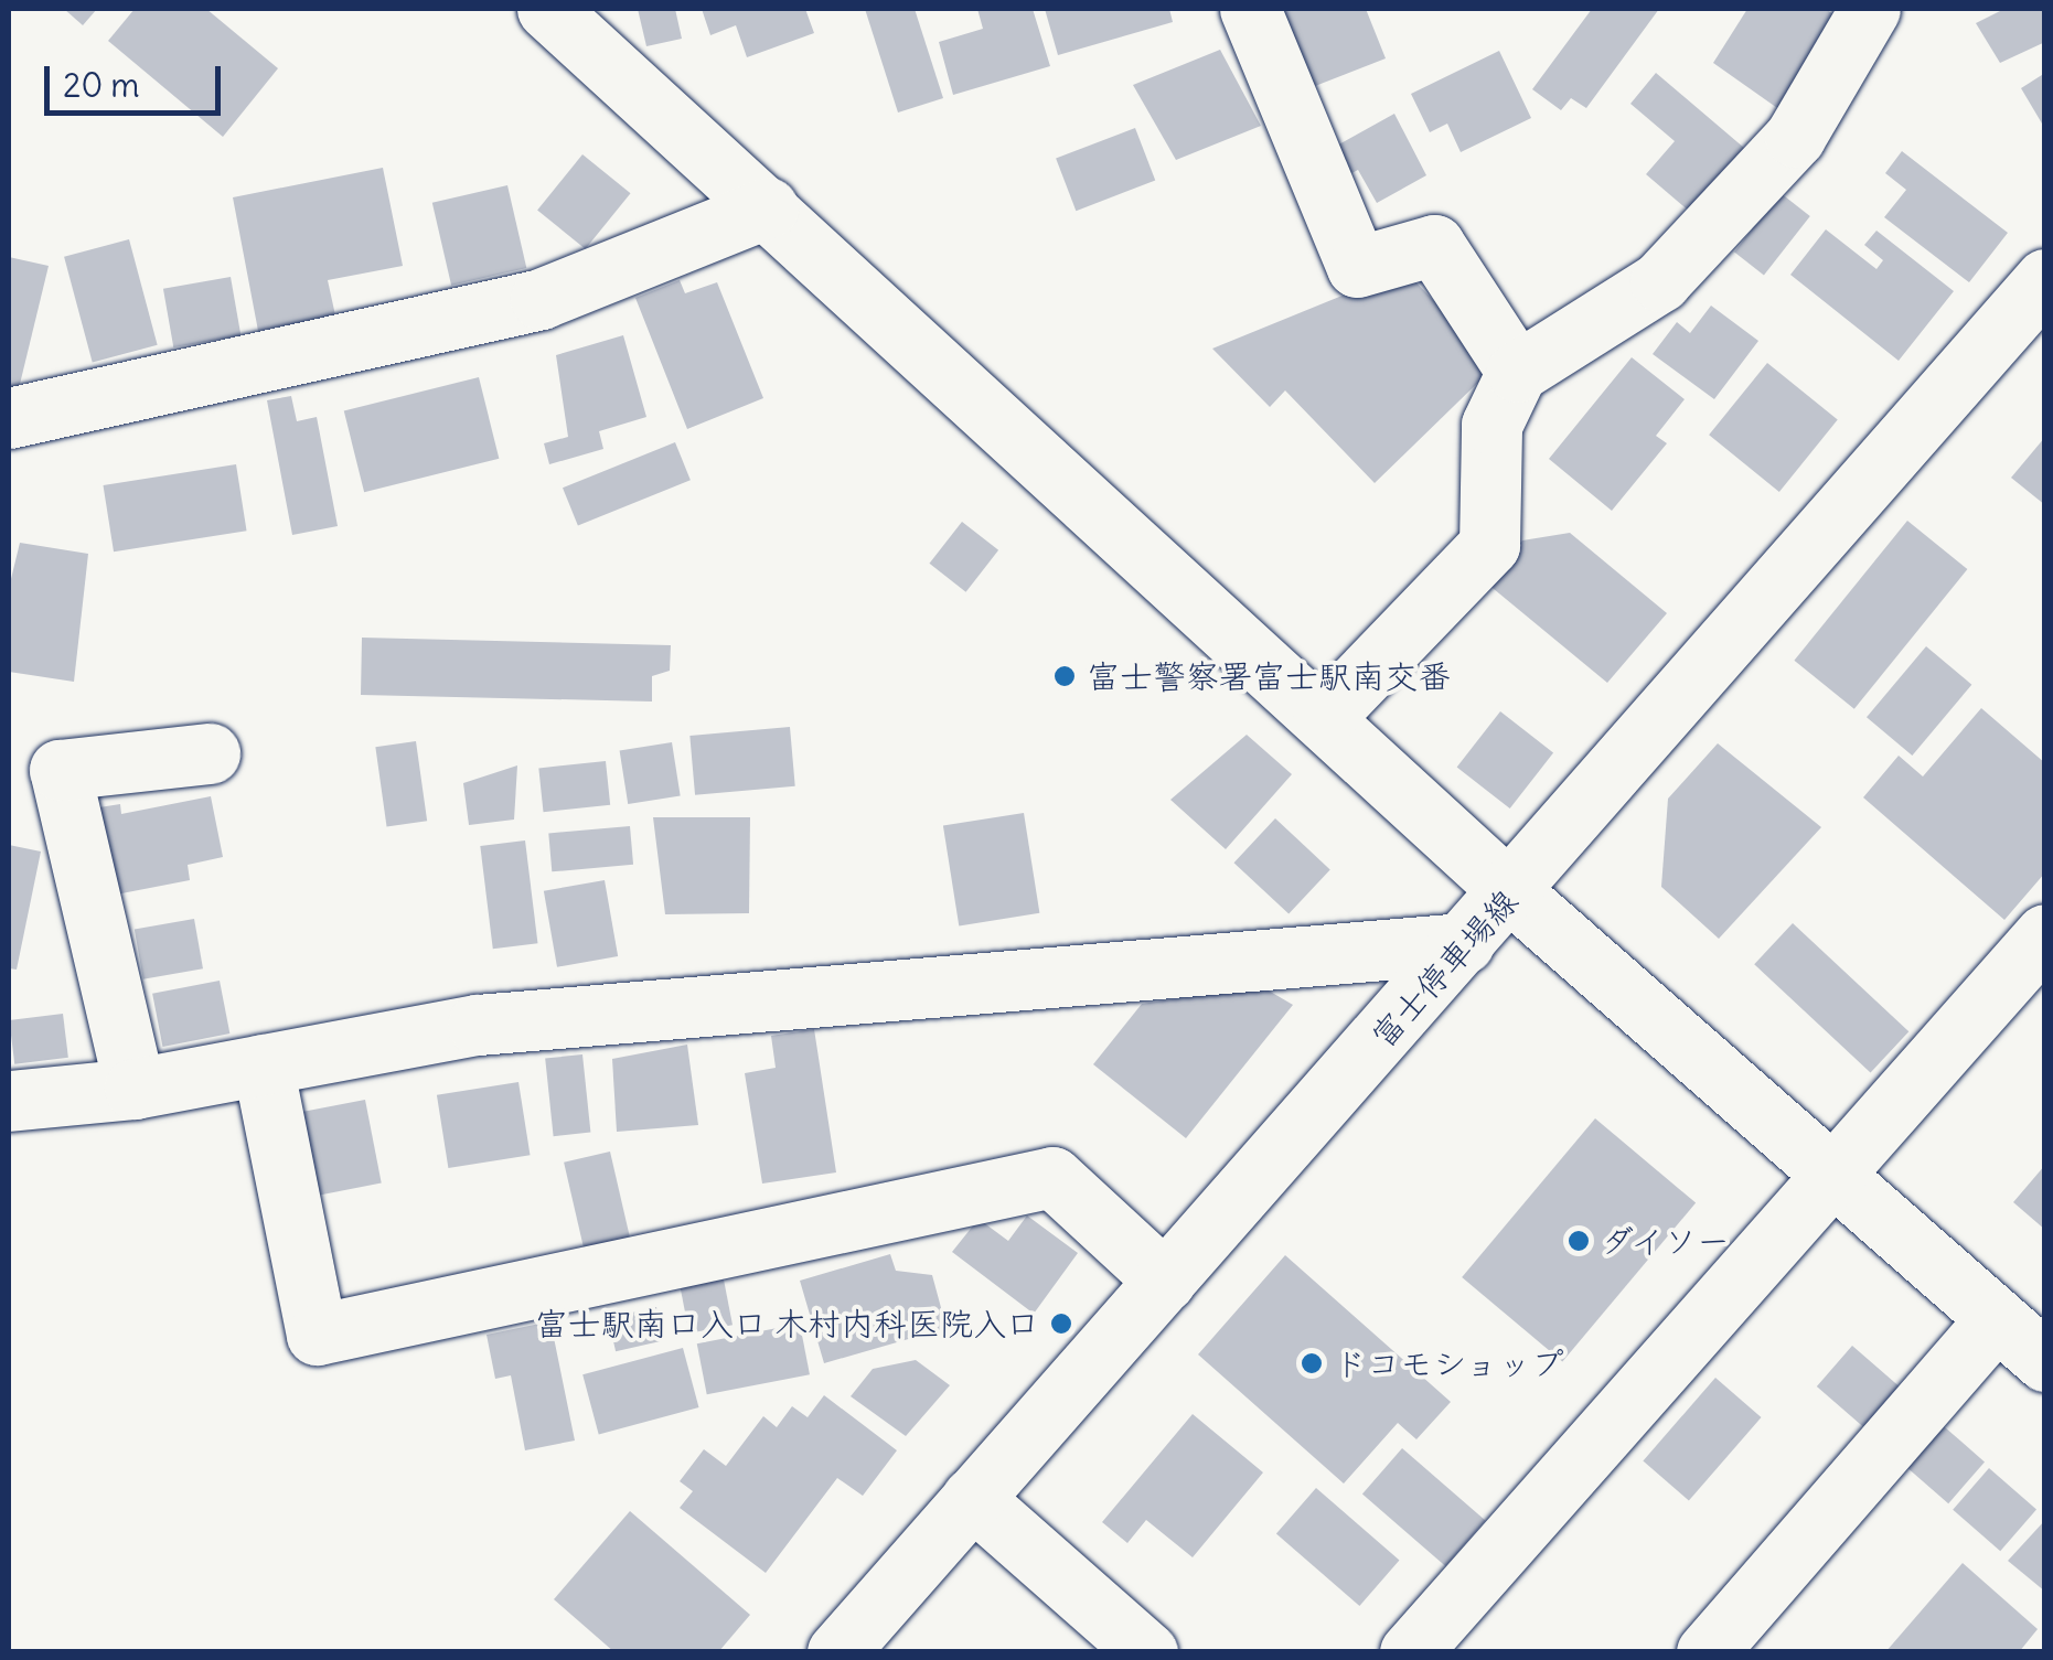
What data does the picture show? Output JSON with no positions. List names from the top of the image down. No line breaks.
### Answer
{"streets":{"street":["富士停車場線"]},"places":["富士警察署富士駅南交番","ダイソー","富士駅南口入口 木村内科医院入口","ドコモショップ"],"scale_bar":"20 m"}
